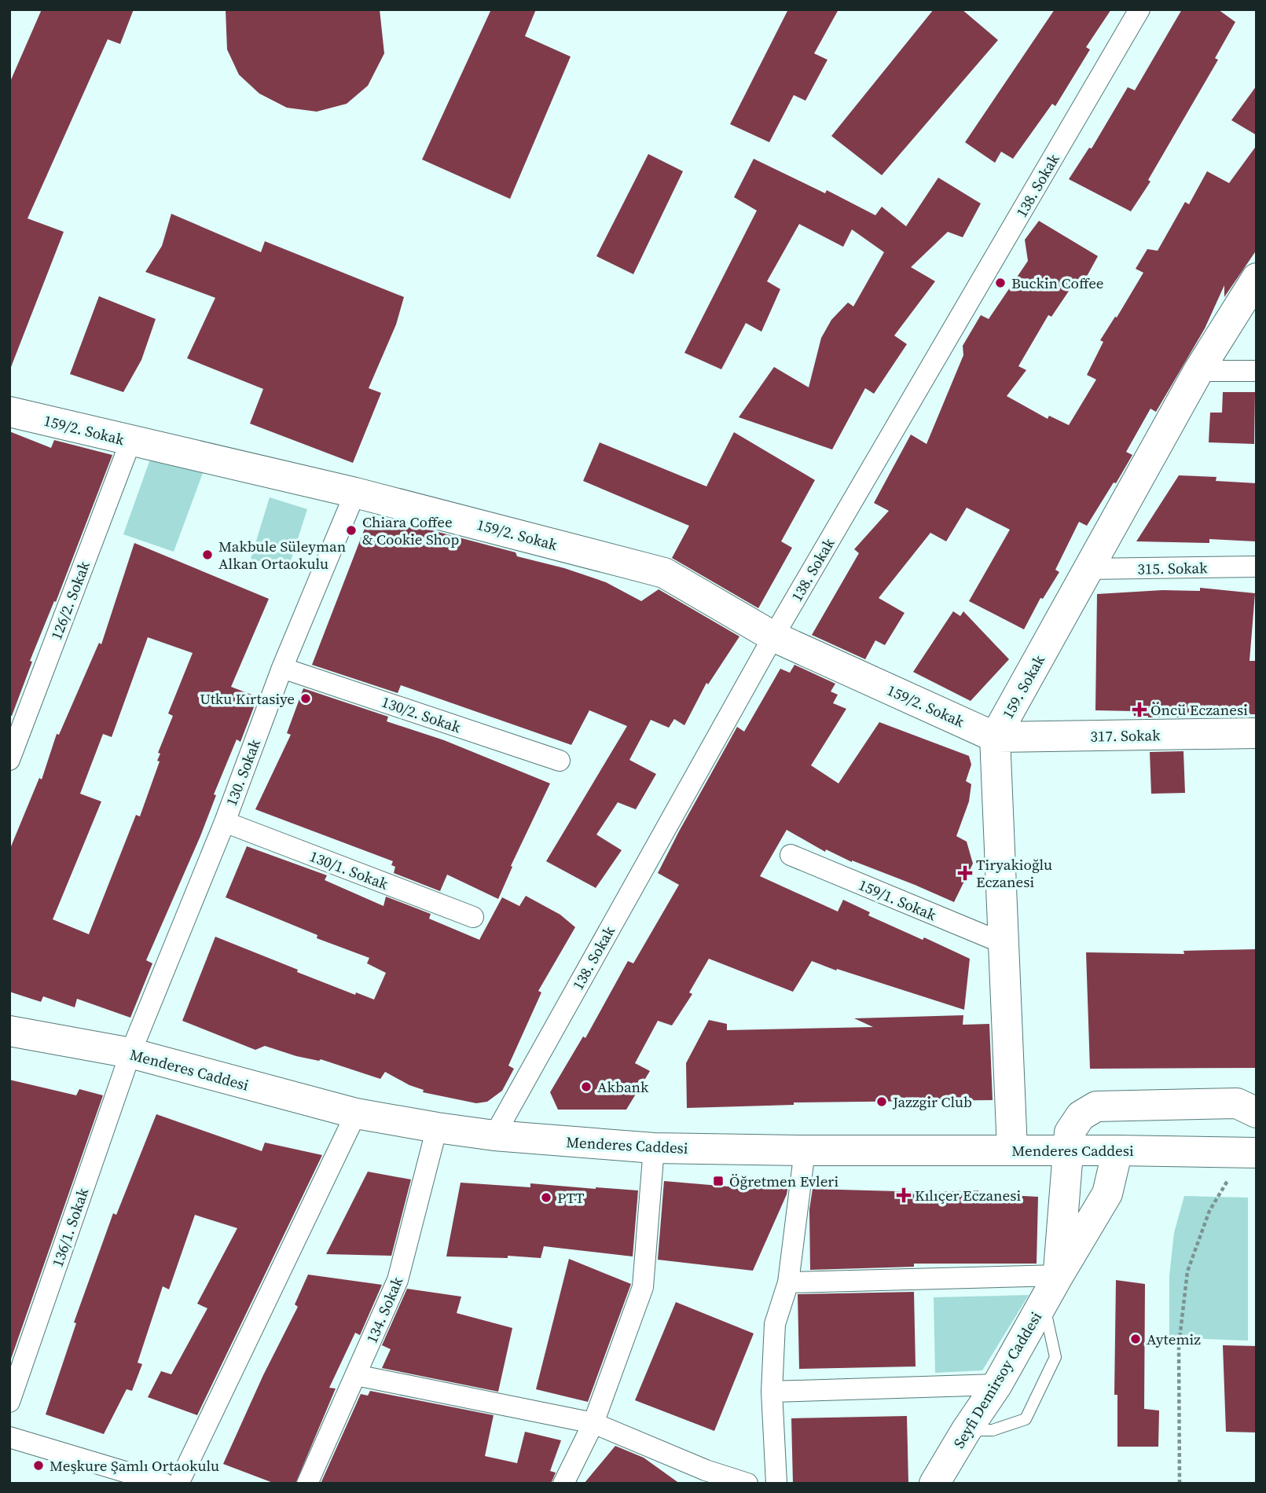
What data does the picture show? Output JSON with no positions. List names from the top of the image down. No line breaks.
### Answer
{"streets":{"street":["138. Sokak","159/2. Sokak","315. Sokak","126/2. Sokak","159. Sokak","130/2. Sokak","317. Sokak","130. Sokak","130/1. Sokak","159/1. Sokak","Menderes Caddesi","136/1. Sokak","134. Sokak","Seyfi Demirsoy Caddesi"]},"crossings":[["138. Sokak","159/2. Sokak"],["138. Sokak","Menderes Caddesi"],["159/2. Sokak","126/2. Sokak"],["159/2. Sokak","159. Sokak"],["159/2. Sokak","317. Sokak"],["159/2. Sokak","130. Sokak"],["315. Sokak","159. Sokak"],["159. Sokak","317. Sokak"],["130/2. Sokak","130. Sokak"],["130. Sokak","130/1. Sokak"],["130. Sokak","Menderes Caddesi"],["130. Sokak","136/1. Sokak"],["Menderes Caddesi","136/1. Sokak"],["Menderes Caddesi","134. Sokak"],["Menderes Caddesi","Seyfi Demirsoy Caddesi"]],"places":{"other":["Buckin Coffee","Chiara Coffee & Cookie Shop","Makbule Süleyman Alkan Ortaokulu","Utku Kırtasiye","Akbank","Jazzgir Club","PTT","Aytemiz","Meşkure Şamlı Ortaokulu"],"health":["Öncü Eczanesi","Tiryakioğlu Eczanesi","Kılıçer Eczanesi"],"transit":["Öğretmen Evleri"]}}
